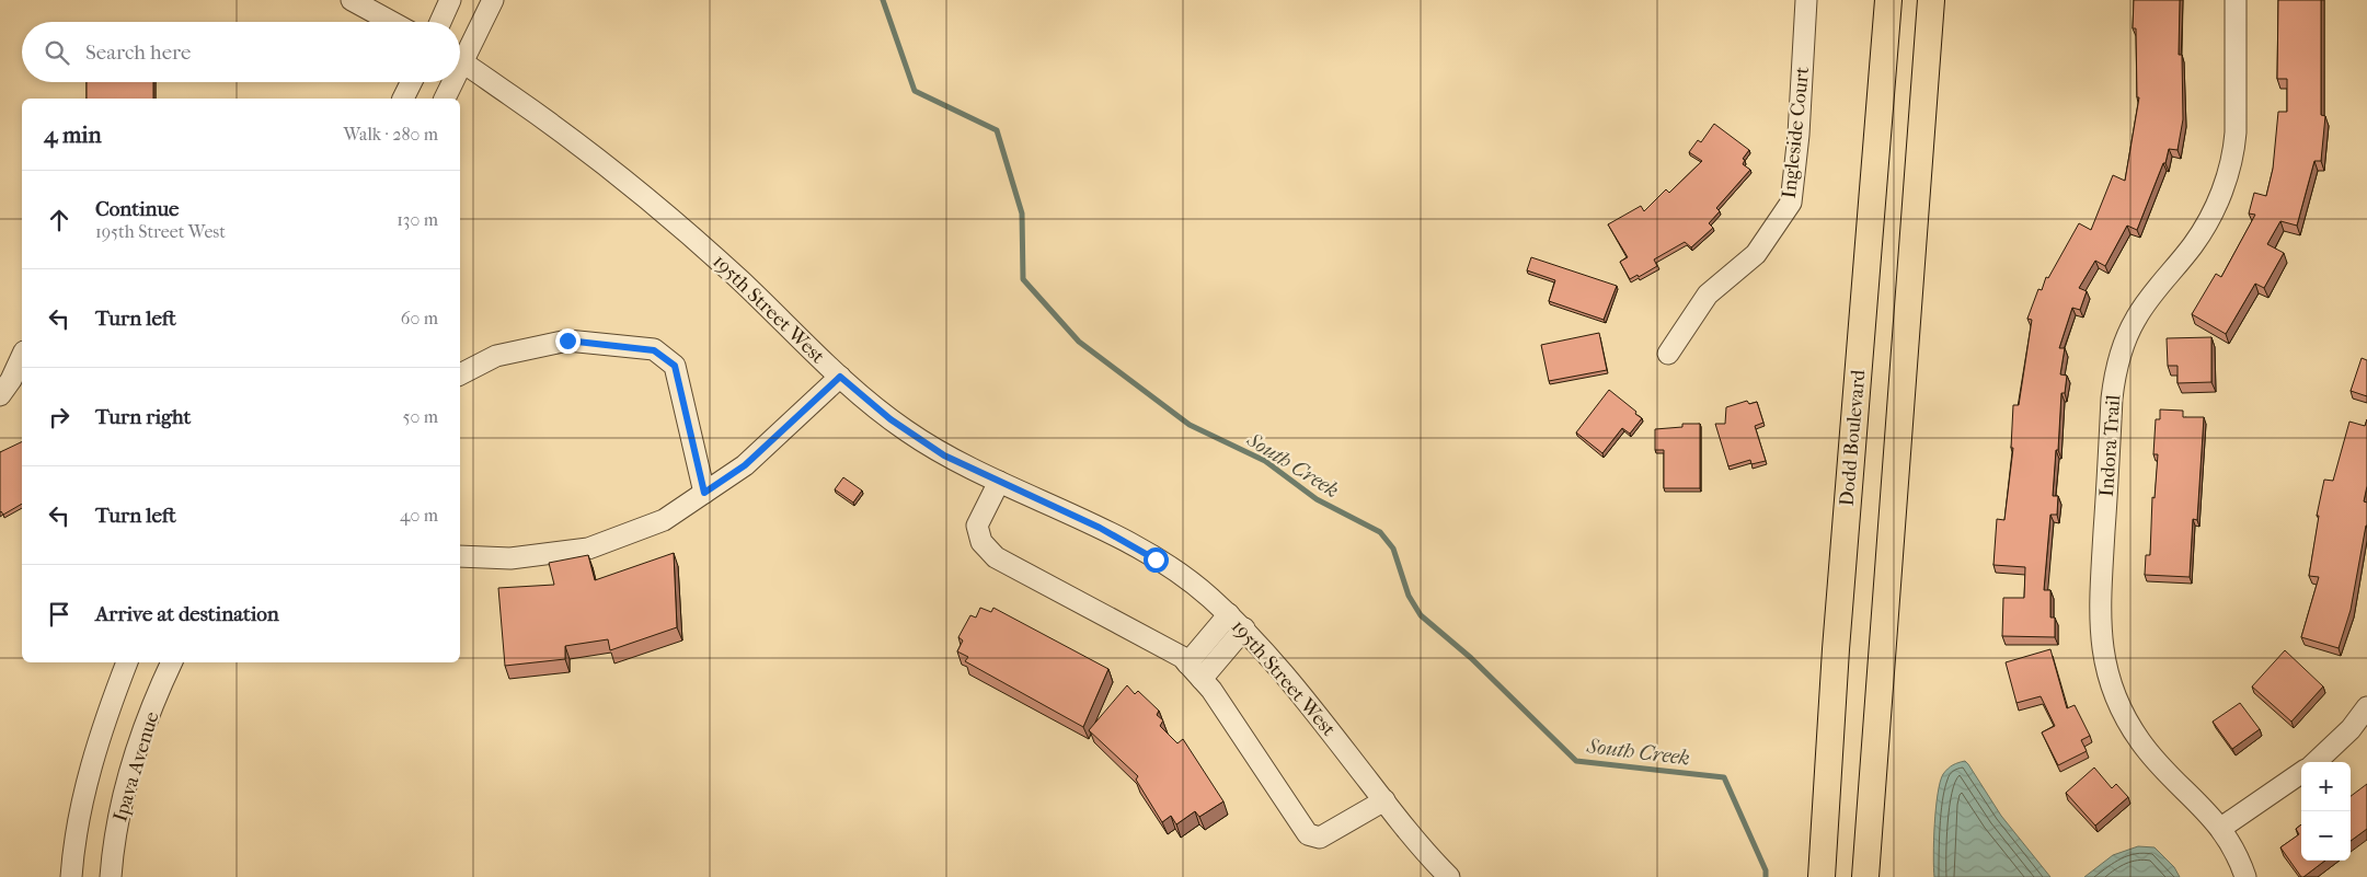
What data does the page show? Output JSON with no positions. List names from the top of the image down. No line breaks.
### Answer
{"streets":{"main road":["Dodd Boulevard"],"street":["Ingleside Court","195th Street West","Indora Trail","Ipava Avenue"]},"water":["South Creek"],"page":{"search":"Search here","heading":["4 min","Walk · 280 m"],"list":[["Continue","195th Street West","130 m"],["Turn left","60 m"],["Turn right","50 m"],["Turn left","40 m"],"Arrive at destination"],"map_buttons":["+","−"]}}
